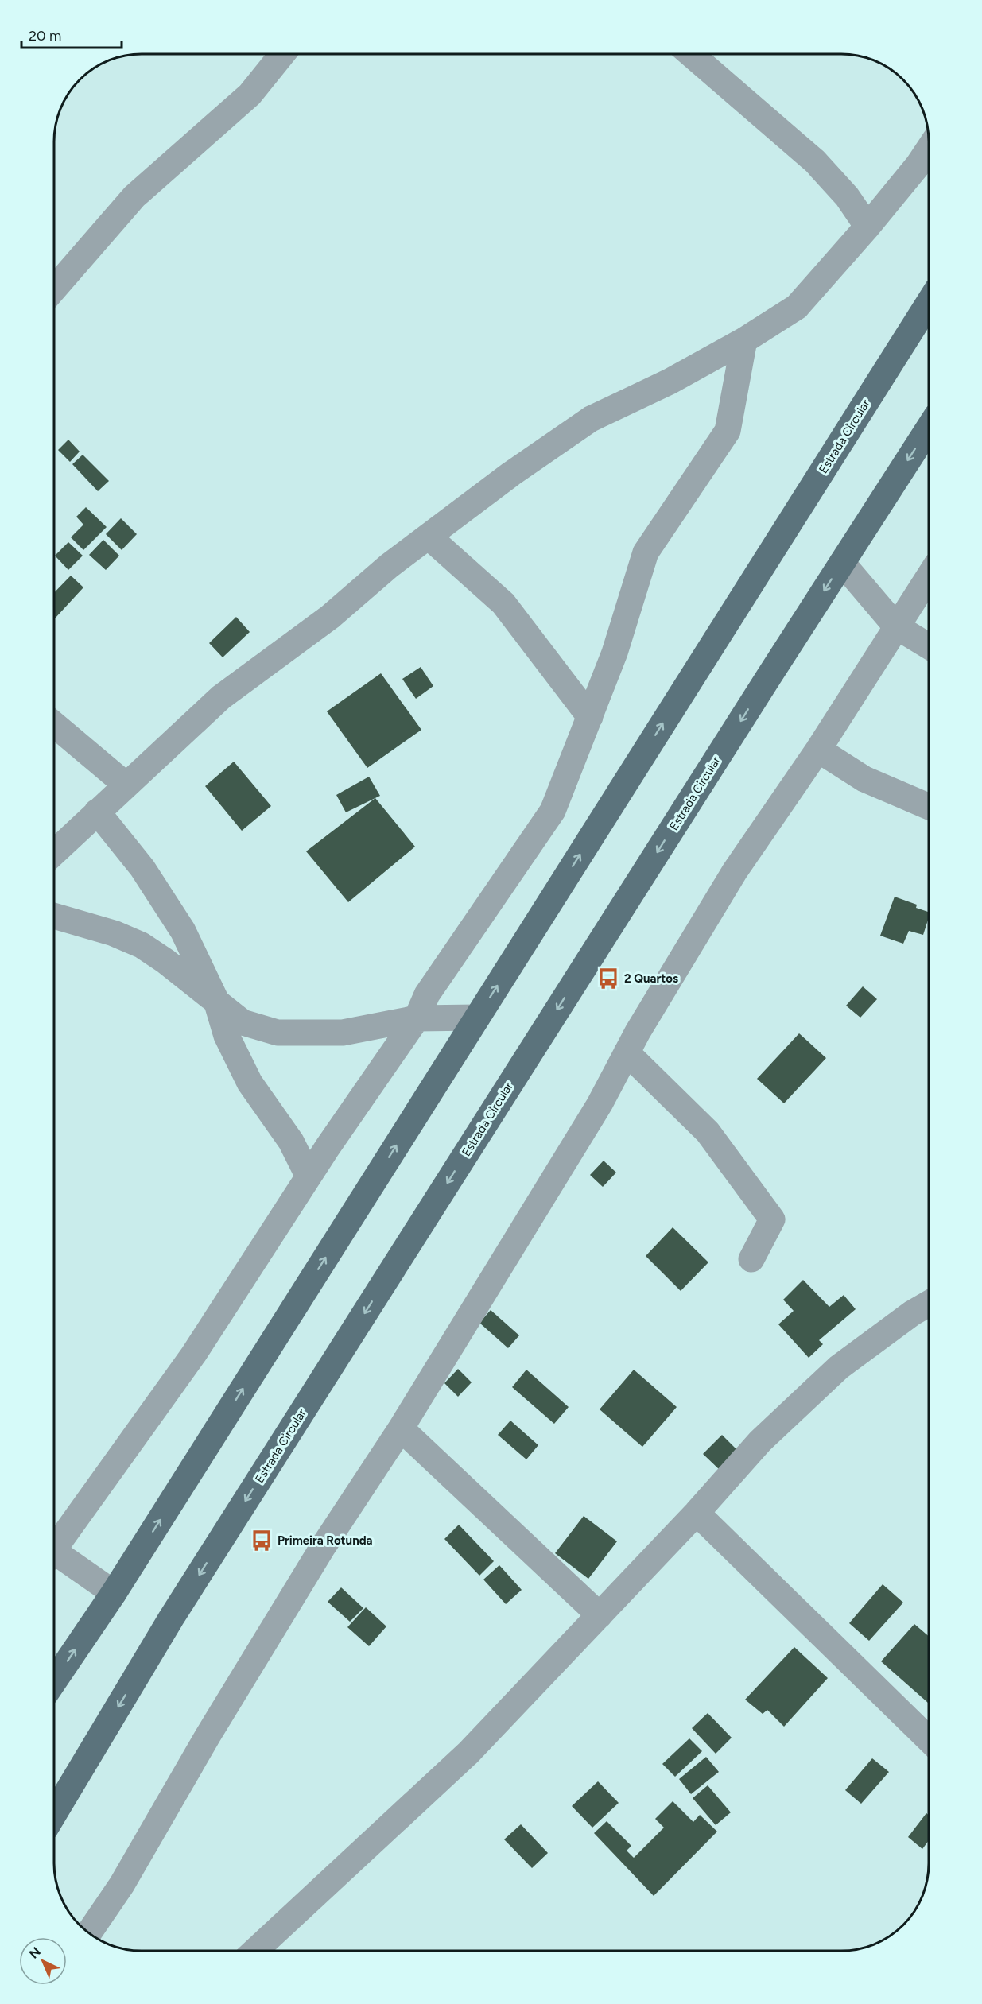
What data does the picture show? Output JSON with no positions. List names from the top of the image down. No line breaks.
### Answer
{"streets":{"main road":["Estrada Circular"]},"places":{"bus stop":["2 Quartos","Primeira Rotunda"]},"scale_bar":"20 m","north":"top left"}
